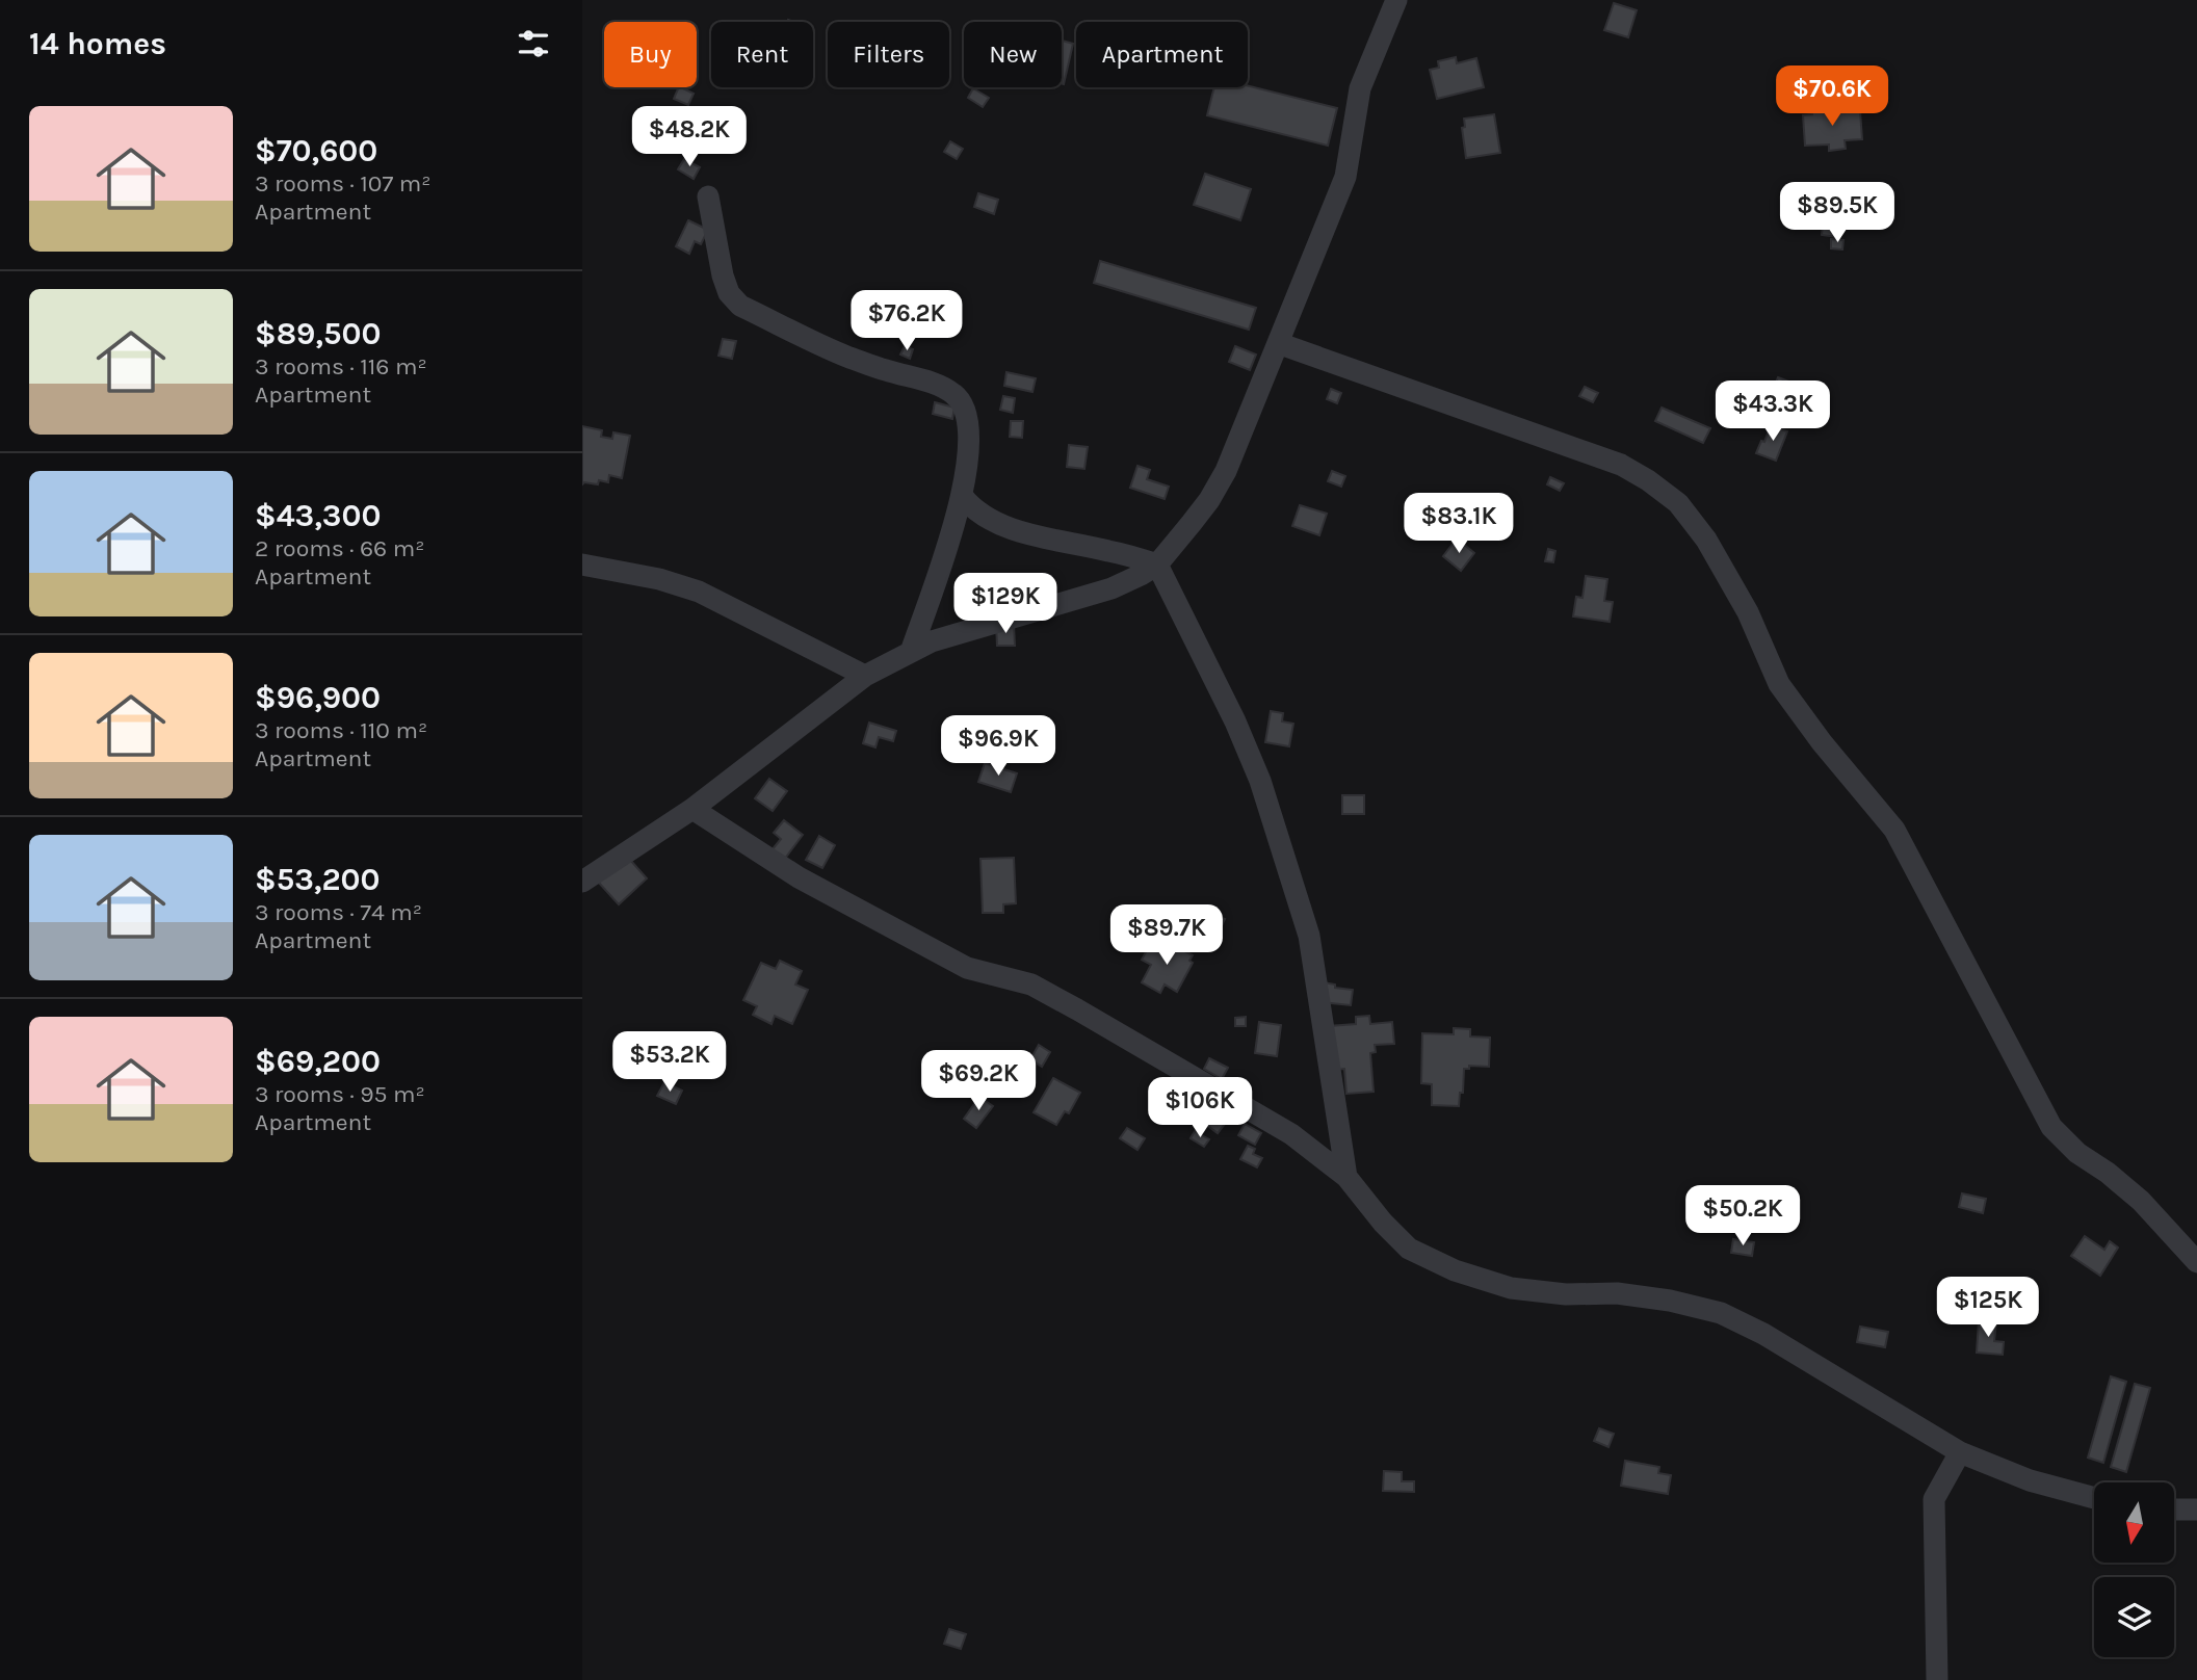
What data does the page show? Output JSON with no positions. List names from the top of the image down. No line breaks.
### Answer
{"north":"bottom","page":{"heading":"14 homes","chip":["Buy","Rent","Filters","New","Apartment"],"price":["$70.6K","$48.2K","$89.5K","$76.2K","$43.3K","$83.1K","$129K","$96.9K","$89.7K","$53.2K","$69.2K","$106K","$50.2K","$125K"],"list":[{"name":"$70,600","note":"3 rooms · 107 m² · Apartment"},{"name":"$89,500","note":"3 rooms · 116 m² · Apartment"},{"name":"$43,300","note":"2 rooms · 66 m² · Apartment"},{"name":"$96,900","note":"3 rooms · 110 m² · Apartment"},{"name":"$53,200","note":"3 rooms · 74 m² · Apartment"},{"name":"$69,200","note":"3 rooms · 95 m² · Apartment"}]}}
